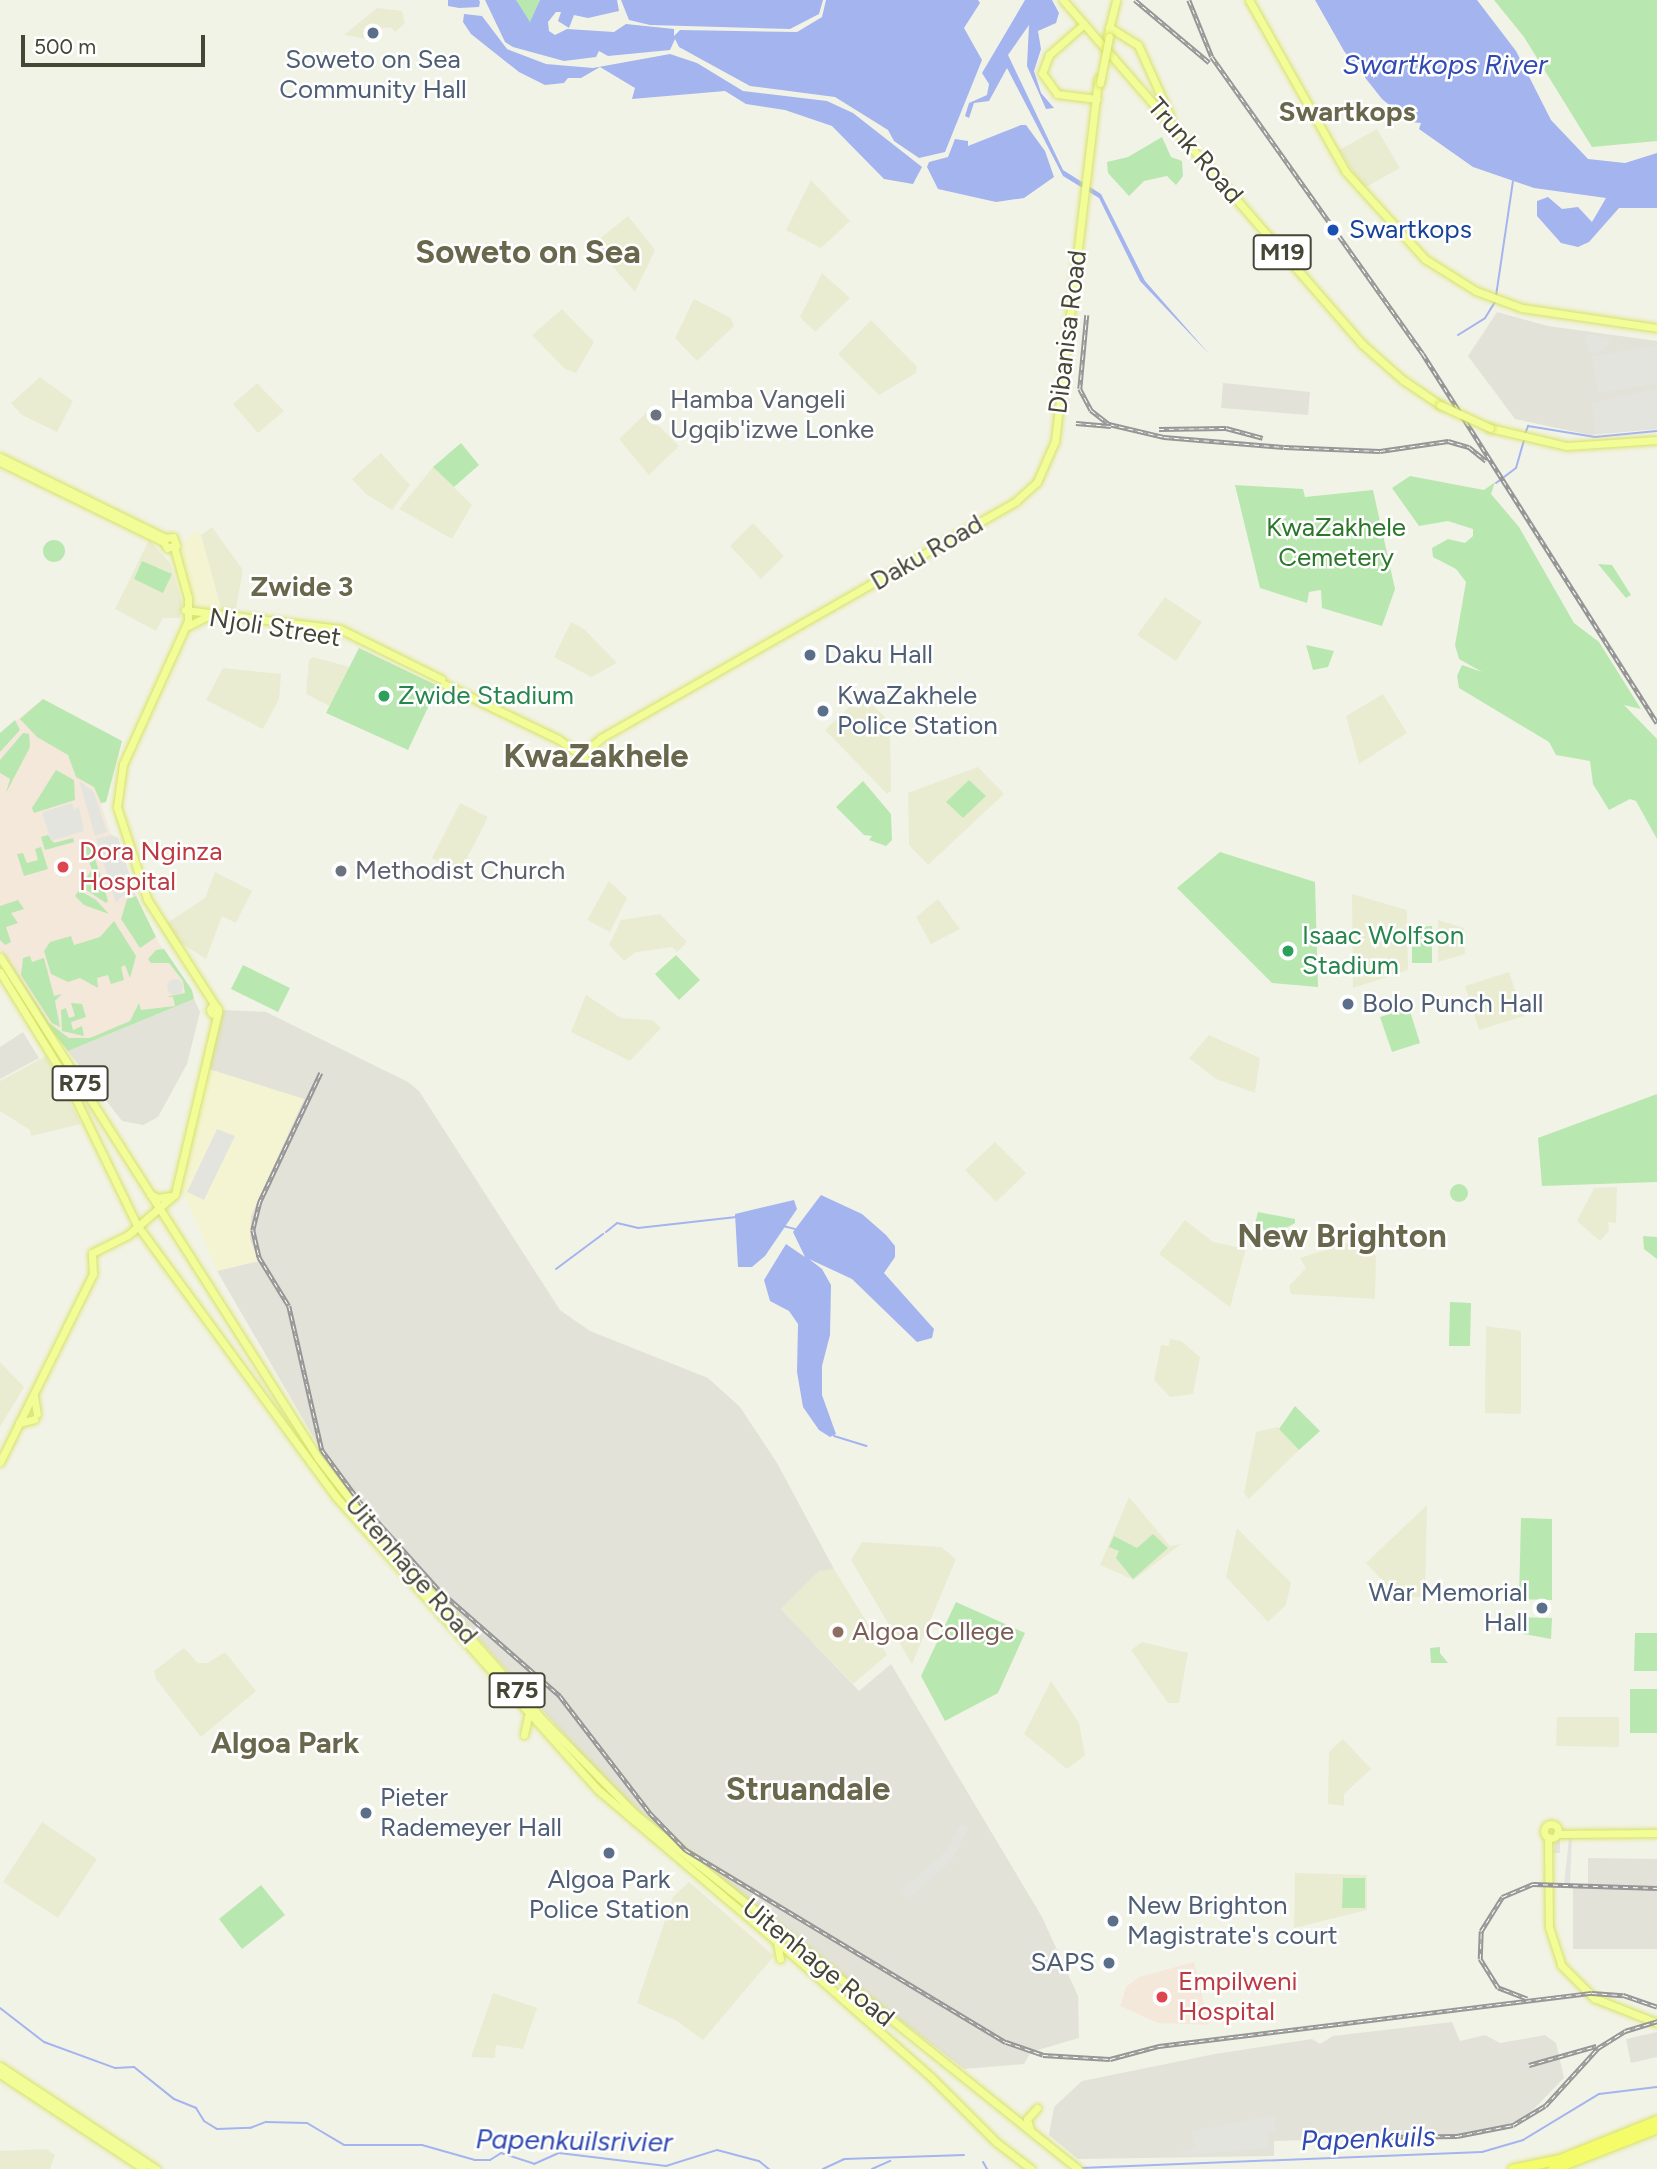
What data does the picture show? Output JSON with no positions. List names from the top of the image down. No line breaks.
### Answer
{"streets":{"main road":["Trunk Road","M19","Dibanisa Road","Daku Road","Njoli Street","R75","Uitenhage Road"]},"crossings":[["Dibanisa Road","Daku Road"],["Daku Road","Njoli Street"],["R75","Uitenhage Road"]],"districts":["Swartkops","Soweto on Sea","Zwide 3","KwaZakhele","New Brighton","Algoa Park","Struandale"],"water":["Swartkops River","Papenkuils","Papenkuilsrivier"],"parks":["KwaZakhele Cemetery"],"places":["Soweto on Sea Community Hall","Swartkops","Hamba Vangeli Ugqib'izwe Lonke","Daku Hall","Zwide Stadium","KwaZakhele Police Station","Dora Nginza Hospital","Methodist Church","Isaac Wolfson Stadium","Bolo Punch Hall","War Memorial Hall","Algoa College","Pieter Rademeyer Hall","Algoa Park Police Station","New Brighton Magistrate's court","SAPS","Empilweni Hospital"],"scale_bar":"500 m"}
